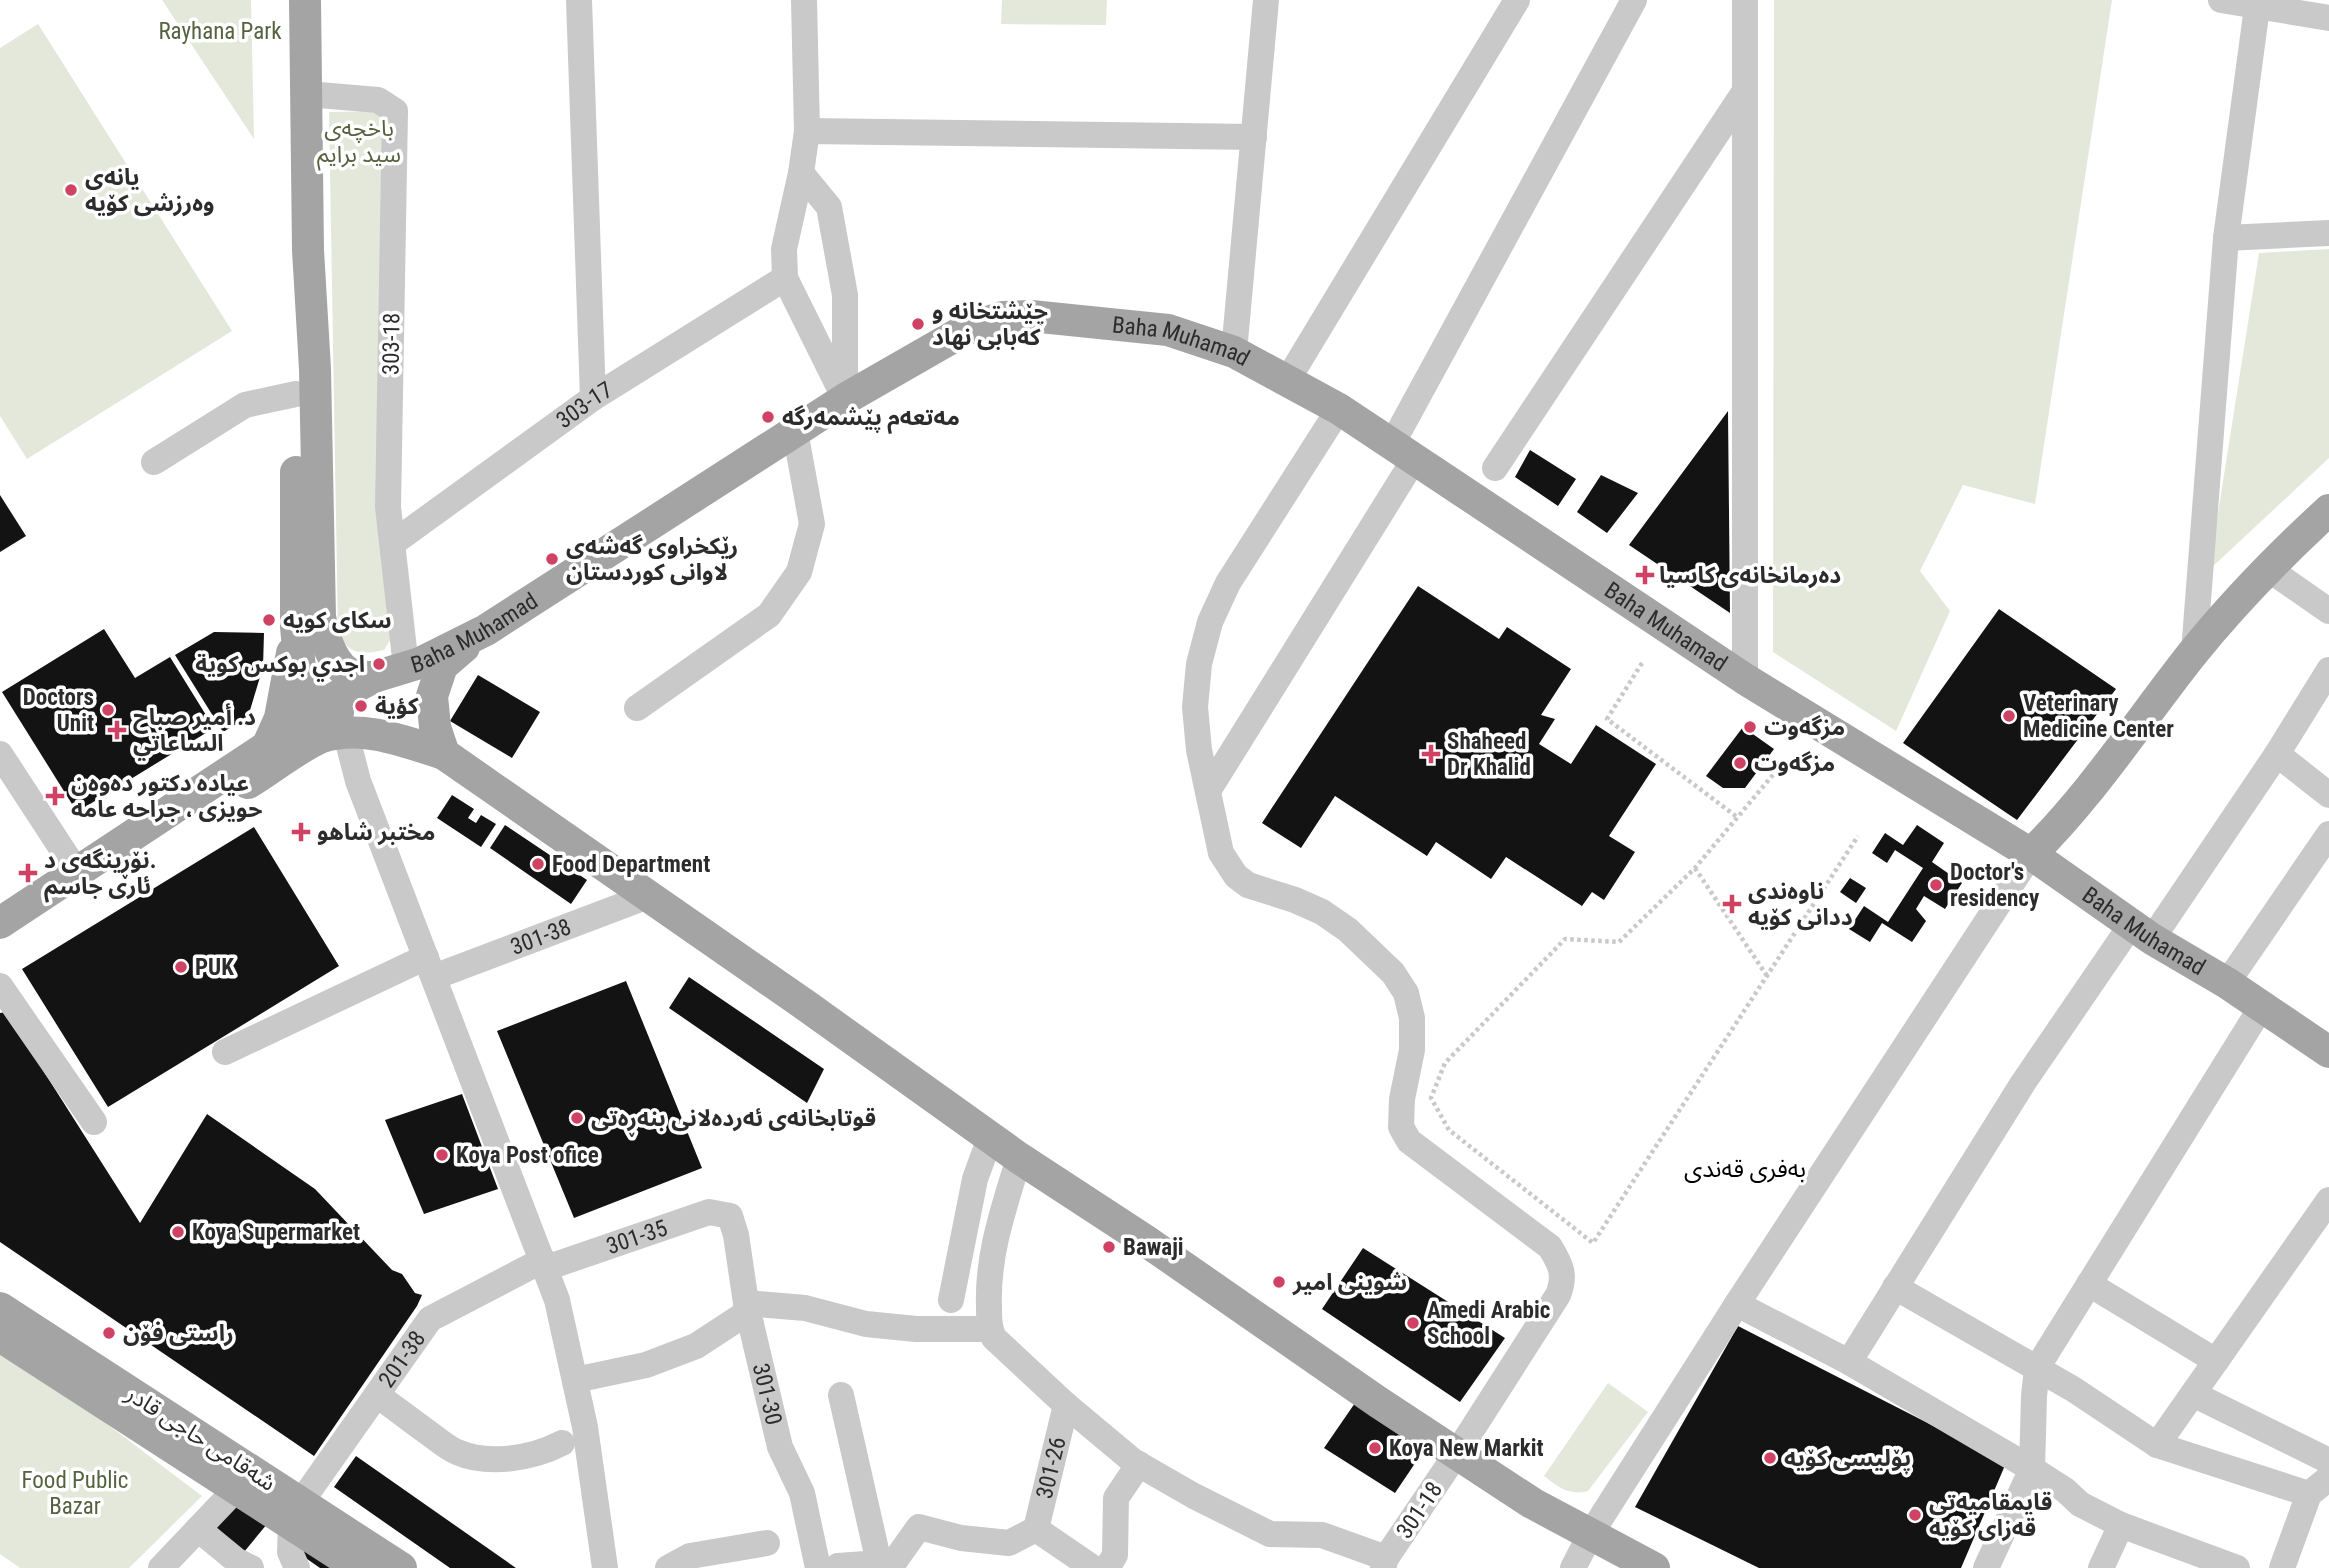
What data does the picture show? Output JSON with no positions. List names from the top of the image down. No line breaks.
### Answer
{"streets":{"main road":["Baha Muhamad","شەقامی حاجی قادر"],"street":["303-18","303-17","301-38","301-35","201-38","301-30","301-26","301-18"]},"crossings":[["303-18","Baha Muhamad"],["303-18","303-17"],["Baha Muhamad","301-18"],["301-35","201-38"],["301-35","301-30"],["201-38","شەقامی حاجی قادر"]],"districts":["بەفری قەندی"],"parks":["Rayhana Park","باخچه‌ی سید برایم","Food Public Bazar"],"places":{"other":["یانه‌ی وه‌رزشی كۆیه‌","چێشتخانە و کەبابی نھاد","مەتعەم پێشمەرگە","رێكخراوی گه‌شه‌ی لاوانی كوردستان","سكاى كويه","اجدي بوكس كوية","كؤية","Doctors Unit","Veterinary Medicine Center","مزگەوت","مزگه‌وت","Food Department","Doctor's residency","PUK","قوتابخانه‌ی ئه‌رده‌لانی بنه‌ڕه‌تی","Koya Post ofice","Koya Supermarket","Bawaji","شوينى امير","Amedi Arabic School","راستى فۆن","Koya New Markit","پۆلیسی كۆیه‌","قایمقامیه‌تی قه‌زای كۆیه‌"],"health":["دەرمانخانەی کاسیا","د. أمير صباح الساعاتي","Shaheed Dr Khalid","عیادە دکتور دەوەن حویزی ، جراحە عامە","مختبر شاهو","نۆڕینگەی د. ئاری جاسم","ناوەندی ددانی کۆیە"]}}
